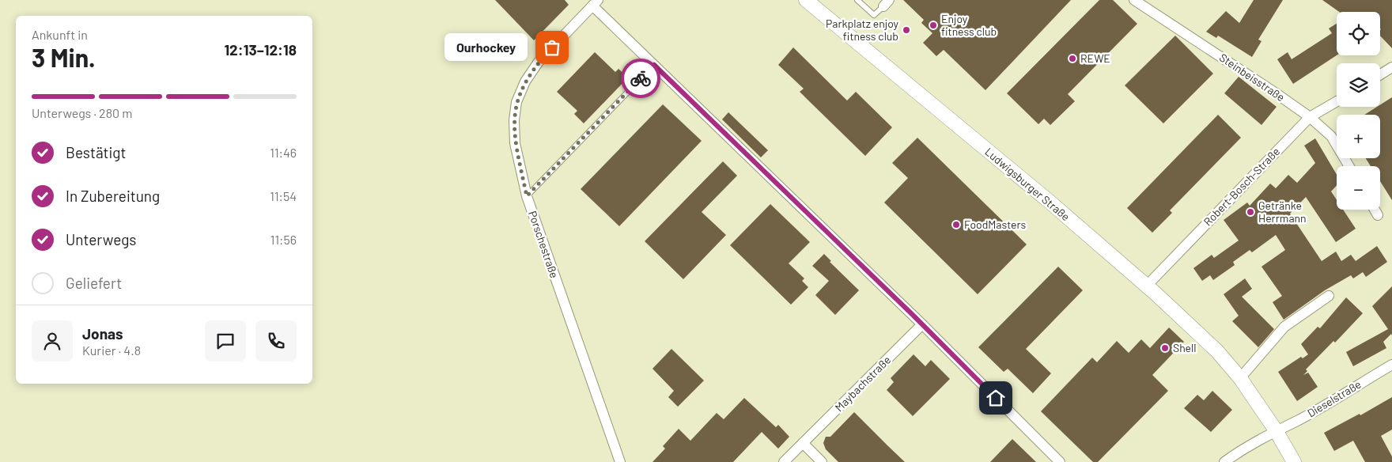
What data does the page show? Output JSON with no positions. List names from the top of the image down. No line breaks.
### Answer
{"streets":{"main road":["Ludwigsburger Straße"],"street":["Steinbeisstraße","Robert-Bosch-Straße","Porschestraße","Maybachstraße","Dieselstraße"]},"crossings":[["Steinbeisstraße","Robert-Bosch-Straße"],["Ludwigsburger Straße","Robert-Bosch-Straße"],["Ludwigsburger Straße","Dieselstraße"]],"places":["Enjoy fitness club","Parkplatz enjoy fitness club","Ourhockey","REWE","Getränke Herrmann","FoodMasters","Shell"],"page":{"map_buttons":["+","−"],"heading":["3 Min.","Ankunft in","12:13–12:18"],"panel":["Jonas","Kurier · 4.8"],"bubble":"Ourhockey","bar":"Unterwegs · 280 m","list":[["Bestätigt","11:46"],["In Zubereitung","11:54"],["Unterwegs","11:56"],"Geliefert"]}}
